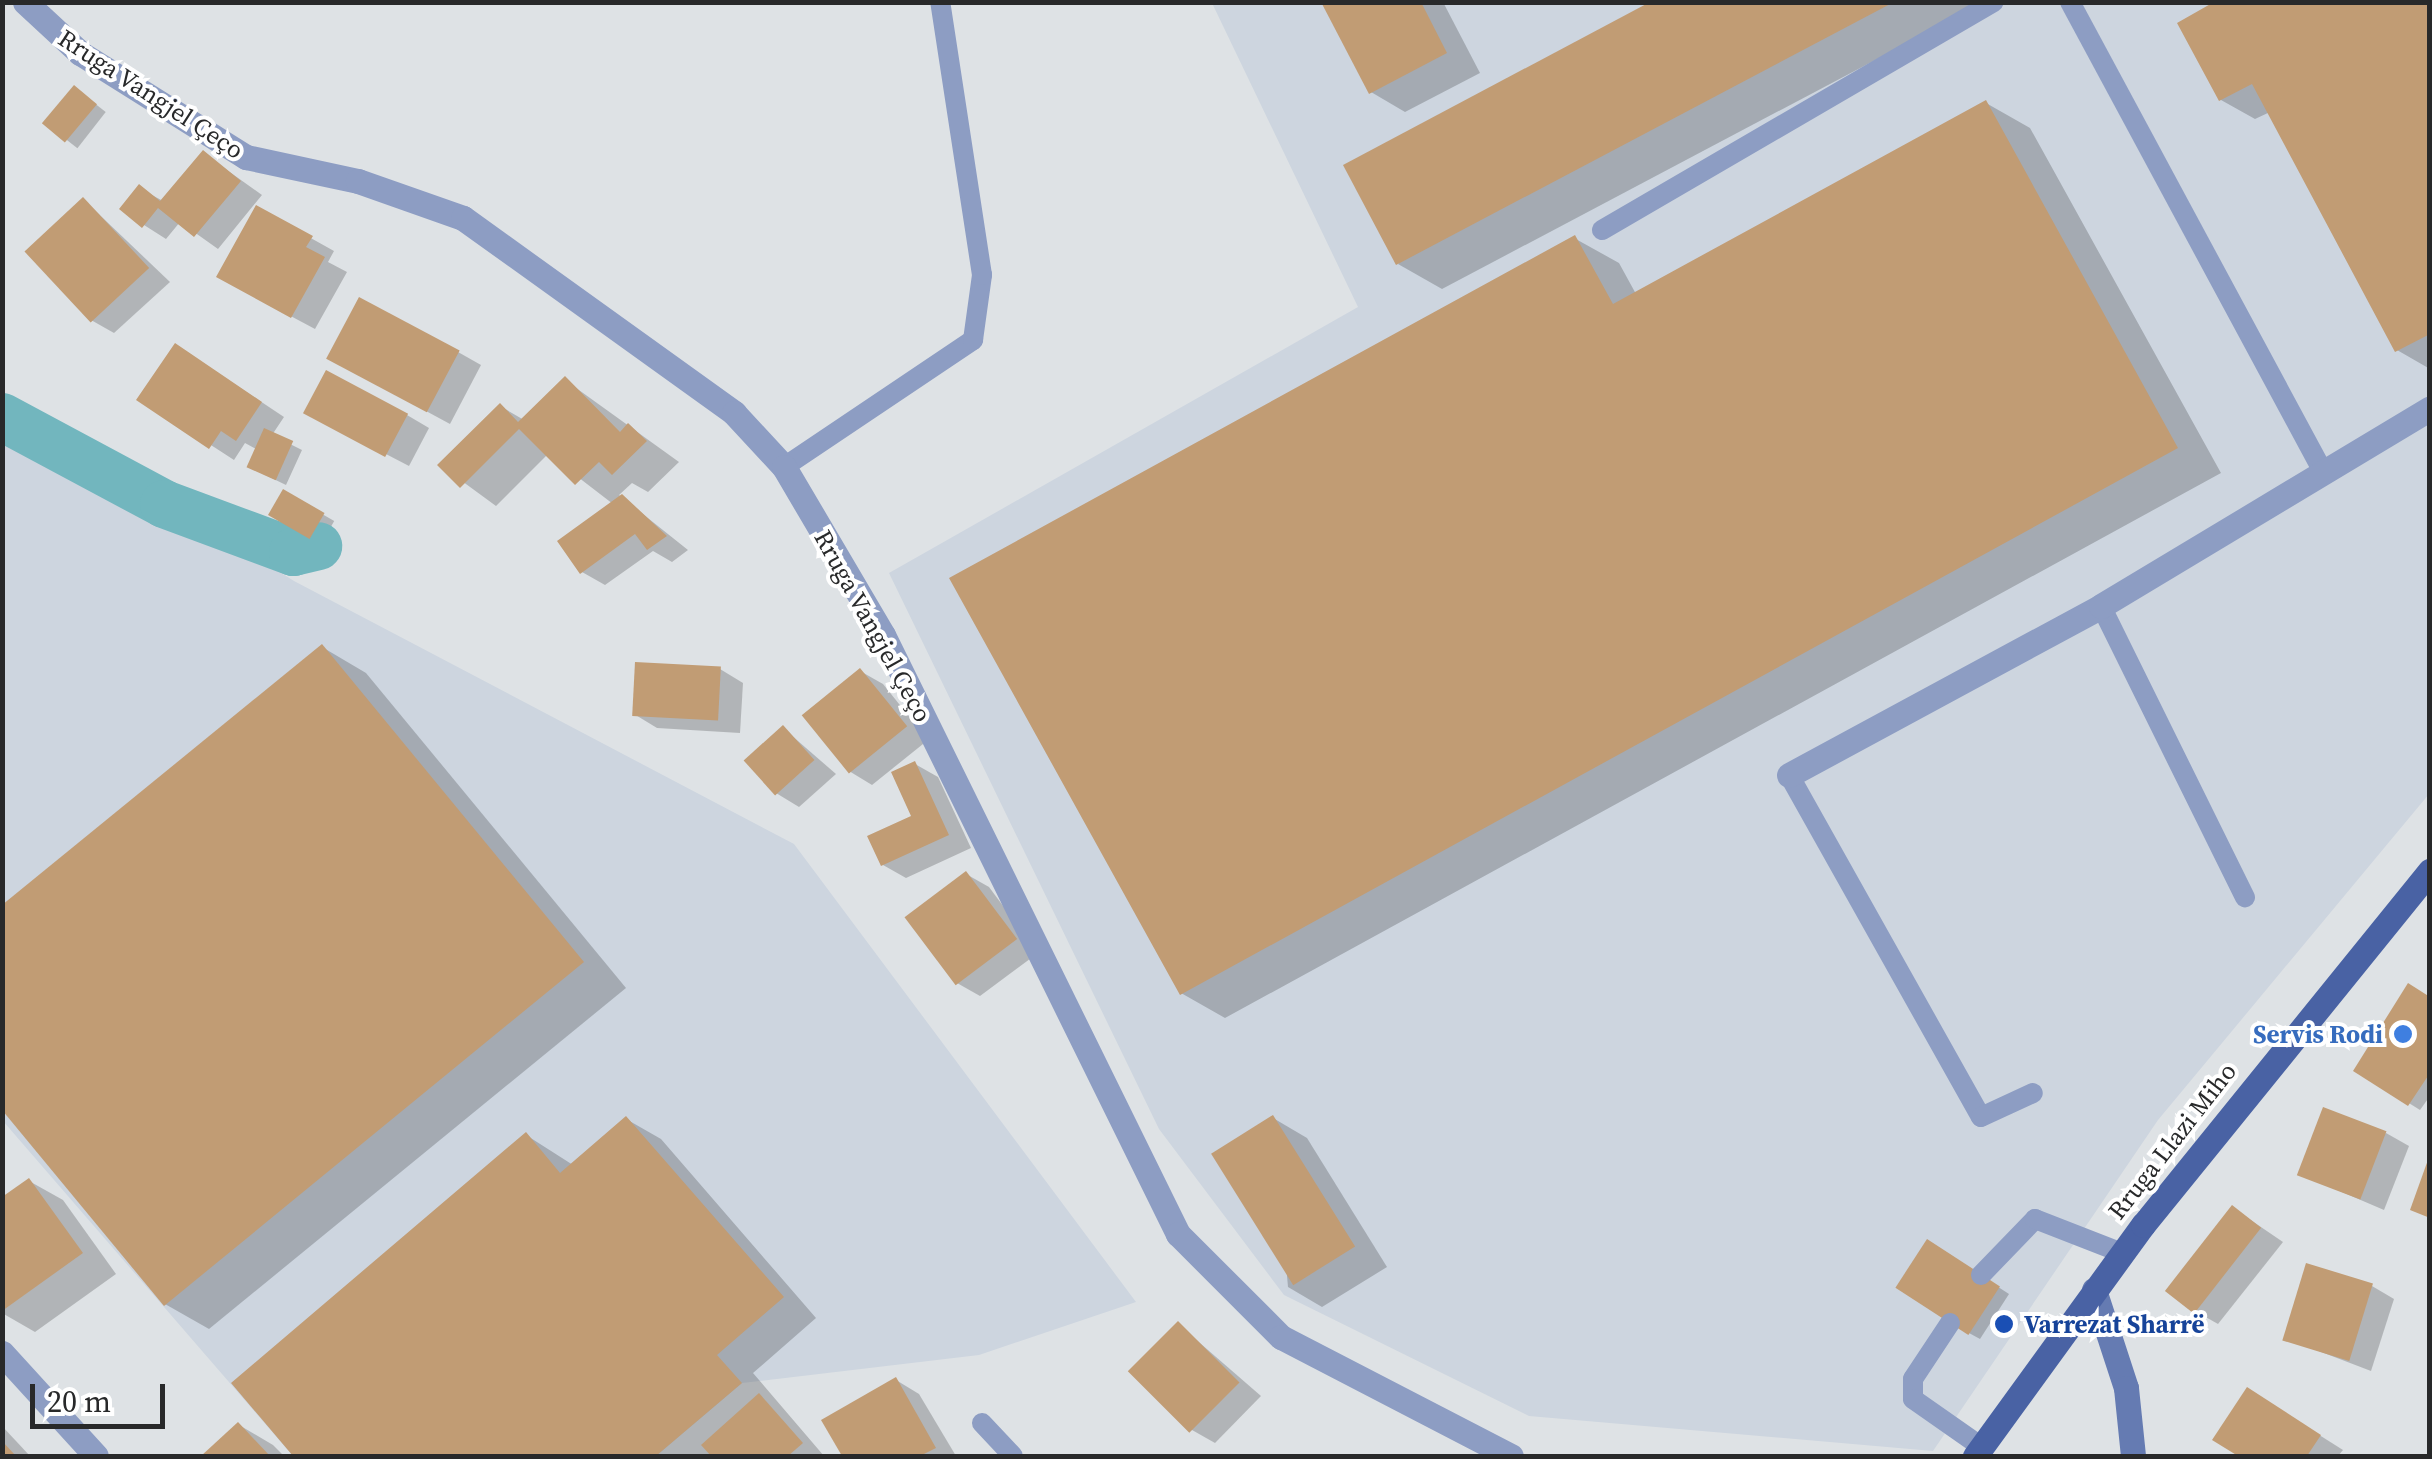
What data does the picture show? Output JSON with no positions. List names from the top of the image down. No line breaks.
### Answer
{"streets":{"main road":["Rruga Llazi Miho"],"street":["Rruga Vangjel Çeço"]},"places":["Servis Rodi","Varrezat Sharrë"],"scale_bar":"20 m"}
